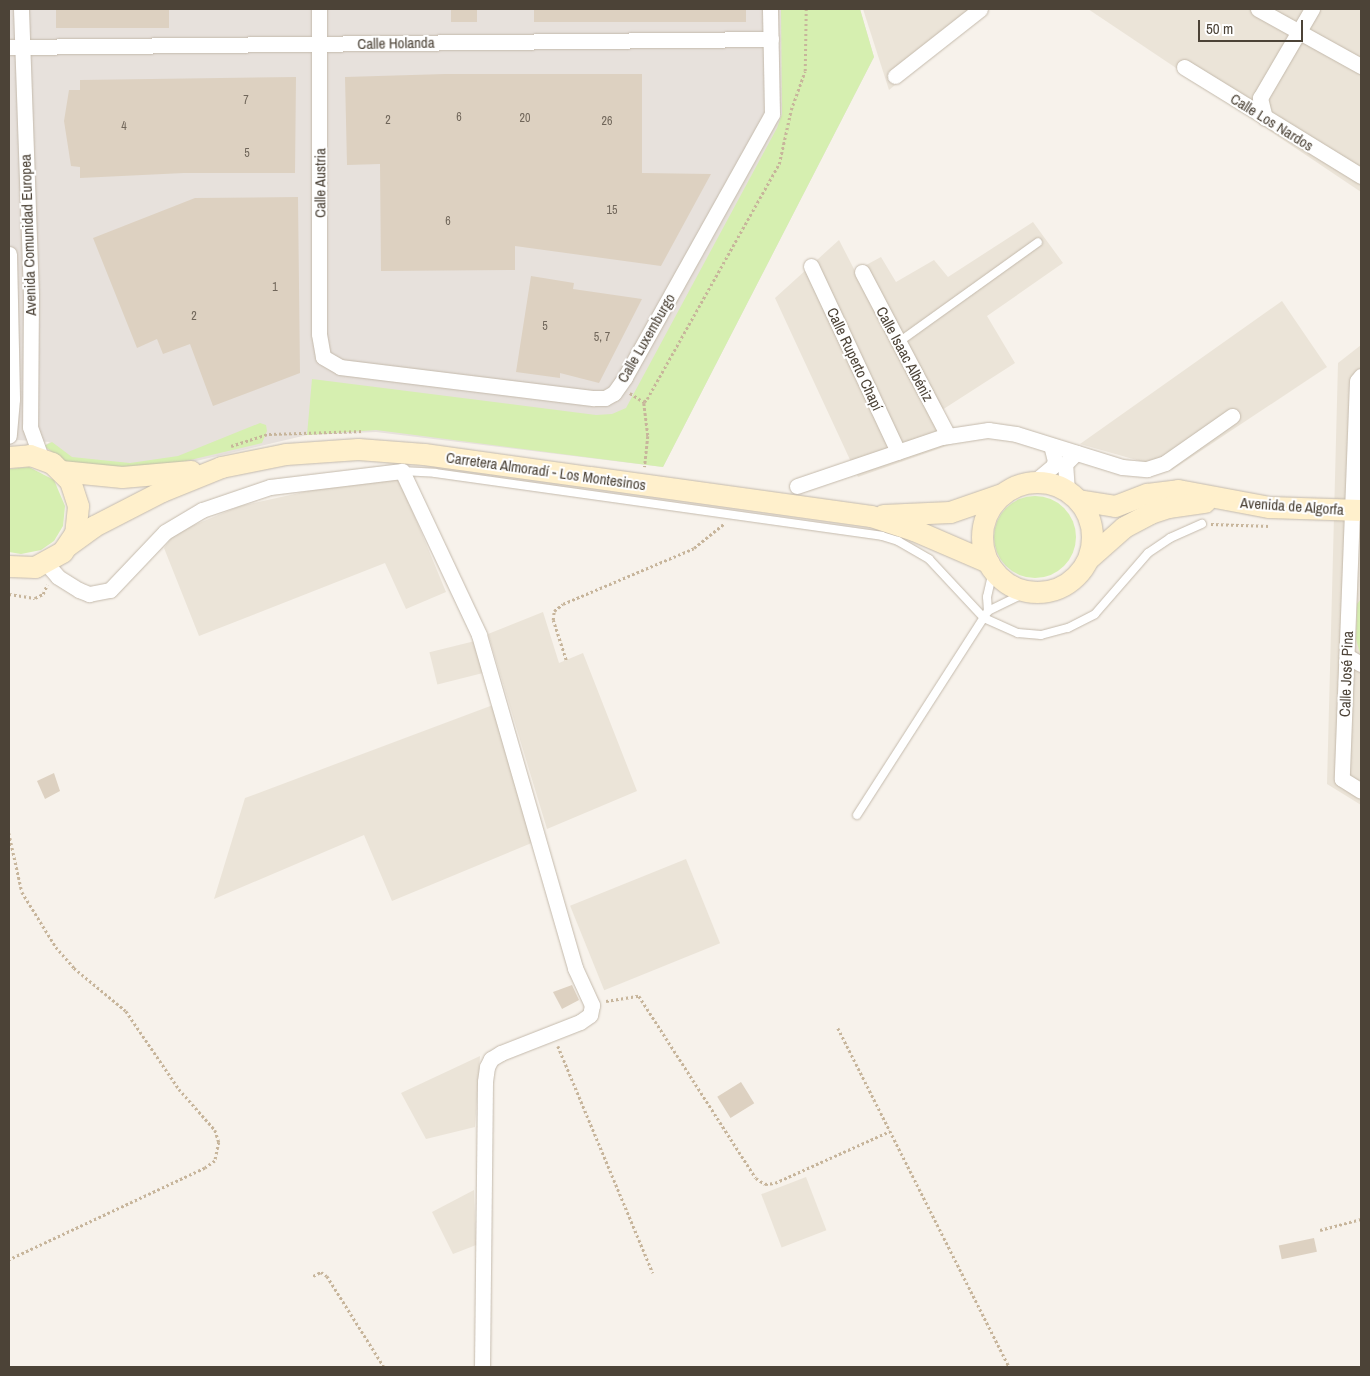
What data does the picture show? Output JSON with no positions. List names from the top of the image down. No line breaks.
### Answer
{"streets":{"main road":["Carretera Almoradí - Los Montesinos","Avenida de Algorfa"],"street":["Calle Holanda","Calle Los Nardos","Calle Austria","Avenida Comunidad Europea","Calle Luxemburgo","Calle Isaac Albéniz","Calle Ruperto Chapí","Calle José Pina"]},"crossings":[["Calle Holanda","Calle Austria"],["Calle Holanda","Avenida Comunidad Europea"],["Calle Holanda","Calle Luxemburgo"],["Calle Austria","Calle Luxemburgo"],["Carretera Almoradí - Los Montesinos","Avenida de Algorfa"],["Avenida de Algorfa","Calle José Pina"]],"house_numbers":["7","6","20","2","26","4","5","15","6","1","2","5","5, 7"],"scale_bar":"50 m"}
